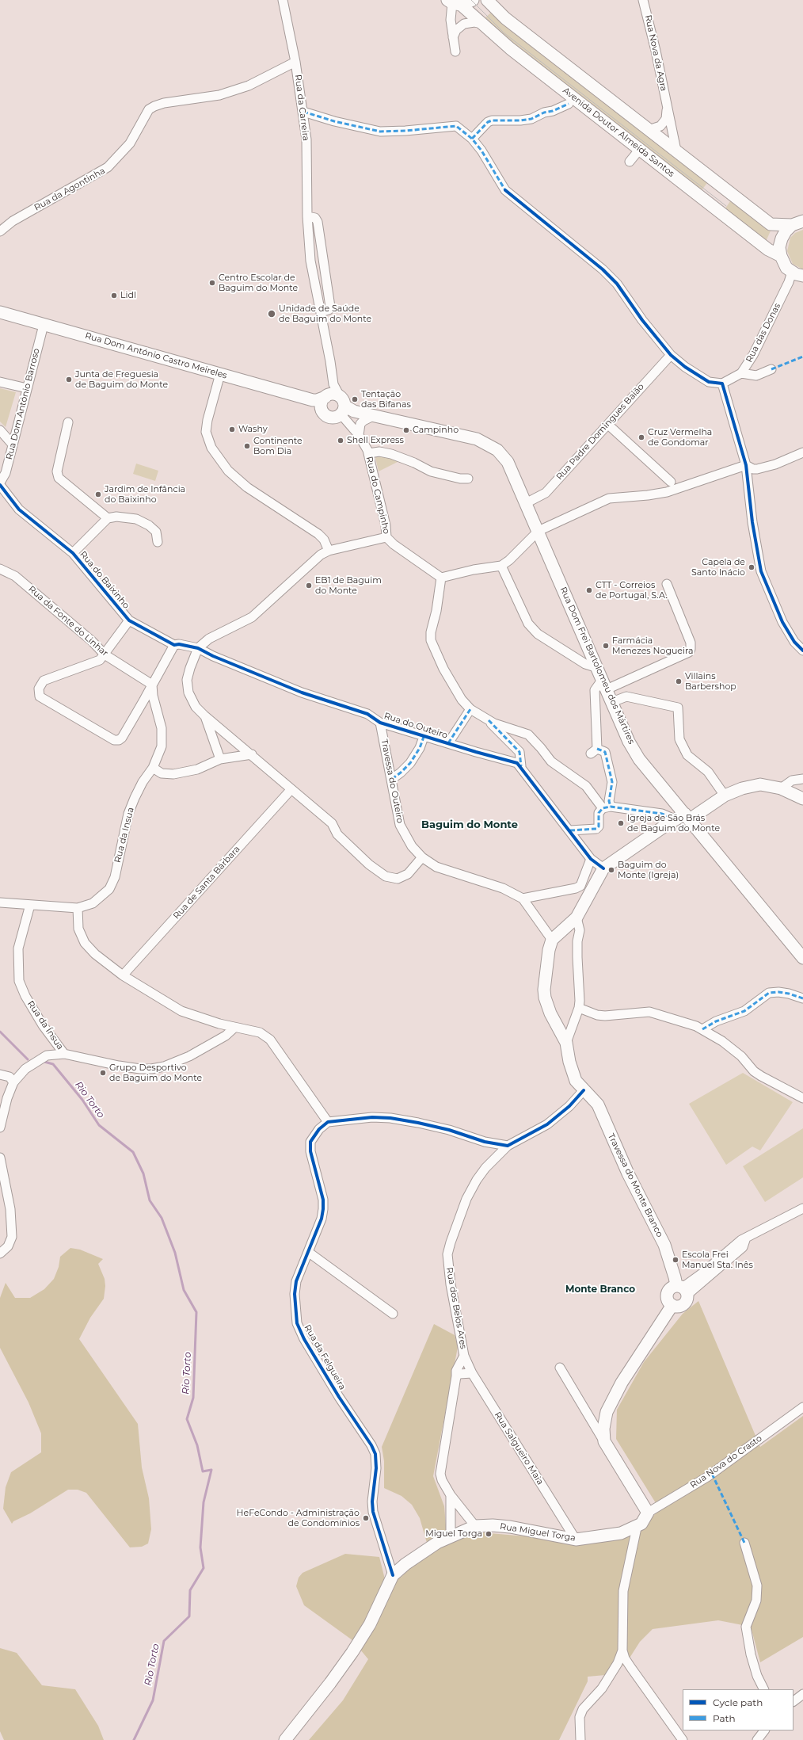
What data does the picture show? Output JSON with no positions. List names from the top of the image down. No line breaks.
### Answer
{"streets":{"main road":["Avenida Doutor Almeida Santos","Rua Dom António Castro Meireles","Rua Dom Frei Bartolomeu dos Mártires","Travessa do Monte Branco","Rua Miguel Torga"],"street":["Rua Nova da Agra","Rua da Carreira","Rua da Agontinha","Rua das Donas","Rua Dom António Barroso","Rua Padre Domingues Baião","Rua do Campinho","Rua do Baixinho","Rua da Fonte do Linhar","Rua do Outeiro","Travessa do Outeiro","Rua da Insua","Rua de Santa Bárbara","Rua da Ínsua","Rua dos Belos Ares","Rua da Felgueira","Rua Salgueiro Maia","Rua Nova do Crasto"]},"crossings":[["Rua da Carreira","Rua da Agontinha"],["Rua da Carreira","Rua Dom António Castro Meireles"],["Rua da Carreira","Rua do Campinho"],["Rua Dom António Castro Meireles","Rua Dom António Barroso"],["Rua Dom António Castro Meireles","Rua Padre Domingues Baião"],["Rua Dom António Castro Meireles","Rua do Campinho"],["Rua Dom António Castro Meireles","Rua Dom Frei Bartolomeu dos Mártires"],["Rua do Baixinho","Rua do Outeiro"],["Rua da Fonte do Linhar","Rua da Insua"],["Rua do Outeiro","Travessa do Outeiro"],["Rua da Insua","Rua da Ínsua"],["Rua dos Belos Ares","Rua Salgueiro Maia"],["Rua Salgueiro Maia","Rua Miguel Torga"]],"districts":["Baguim do Monte","Monte Branco"],"water":["Rio Torto"],"places":["Centro Escolar de Baguim do Monte","Lidl","Unidade de Saúde de Baguim do Monte","Junta de Freguesia de Baguim do Monte","Tentação das Bifanas","Washy","Campinho","Cruz Vermelha de Gondomar","Shell Express","Continente Bom Dia","Jardim de Infância do Baixinho","Capela de Santo Inácio","EB1 de Baguim do Monte","CTT - Correios de Portugal, S.A.","Farmácia Menezes Nogueira","Villains Barbershop","Igreja de São Brás de Baguim do Monte","Baguim do Monte (Igreja)","Grupo Desportivo de Baguim do Monte","Escola Frei Manuel Sta. Inês","HeFeCondo - Administração de Condomínios","Miguel Torga"],"legend":["Cycle path","Path"]}
